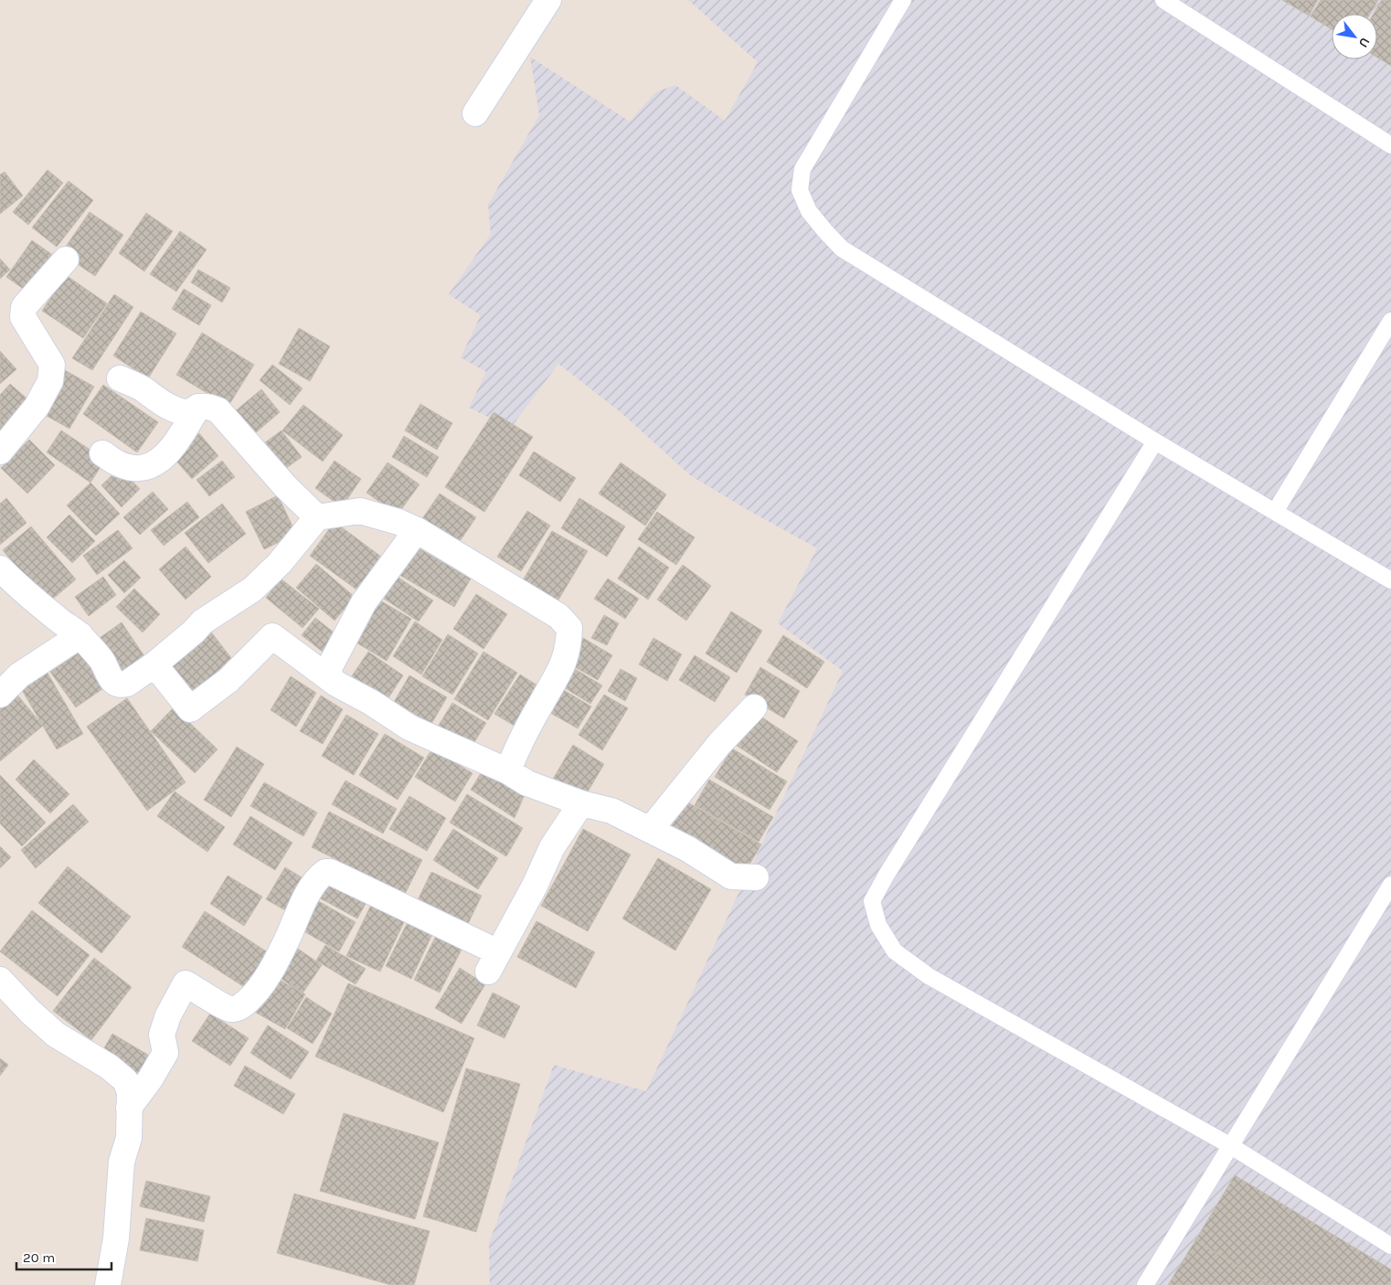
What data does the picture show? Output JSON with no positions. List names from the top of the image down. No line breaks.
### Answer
{"scale_bar":"20 m","north":"bottom right"}
